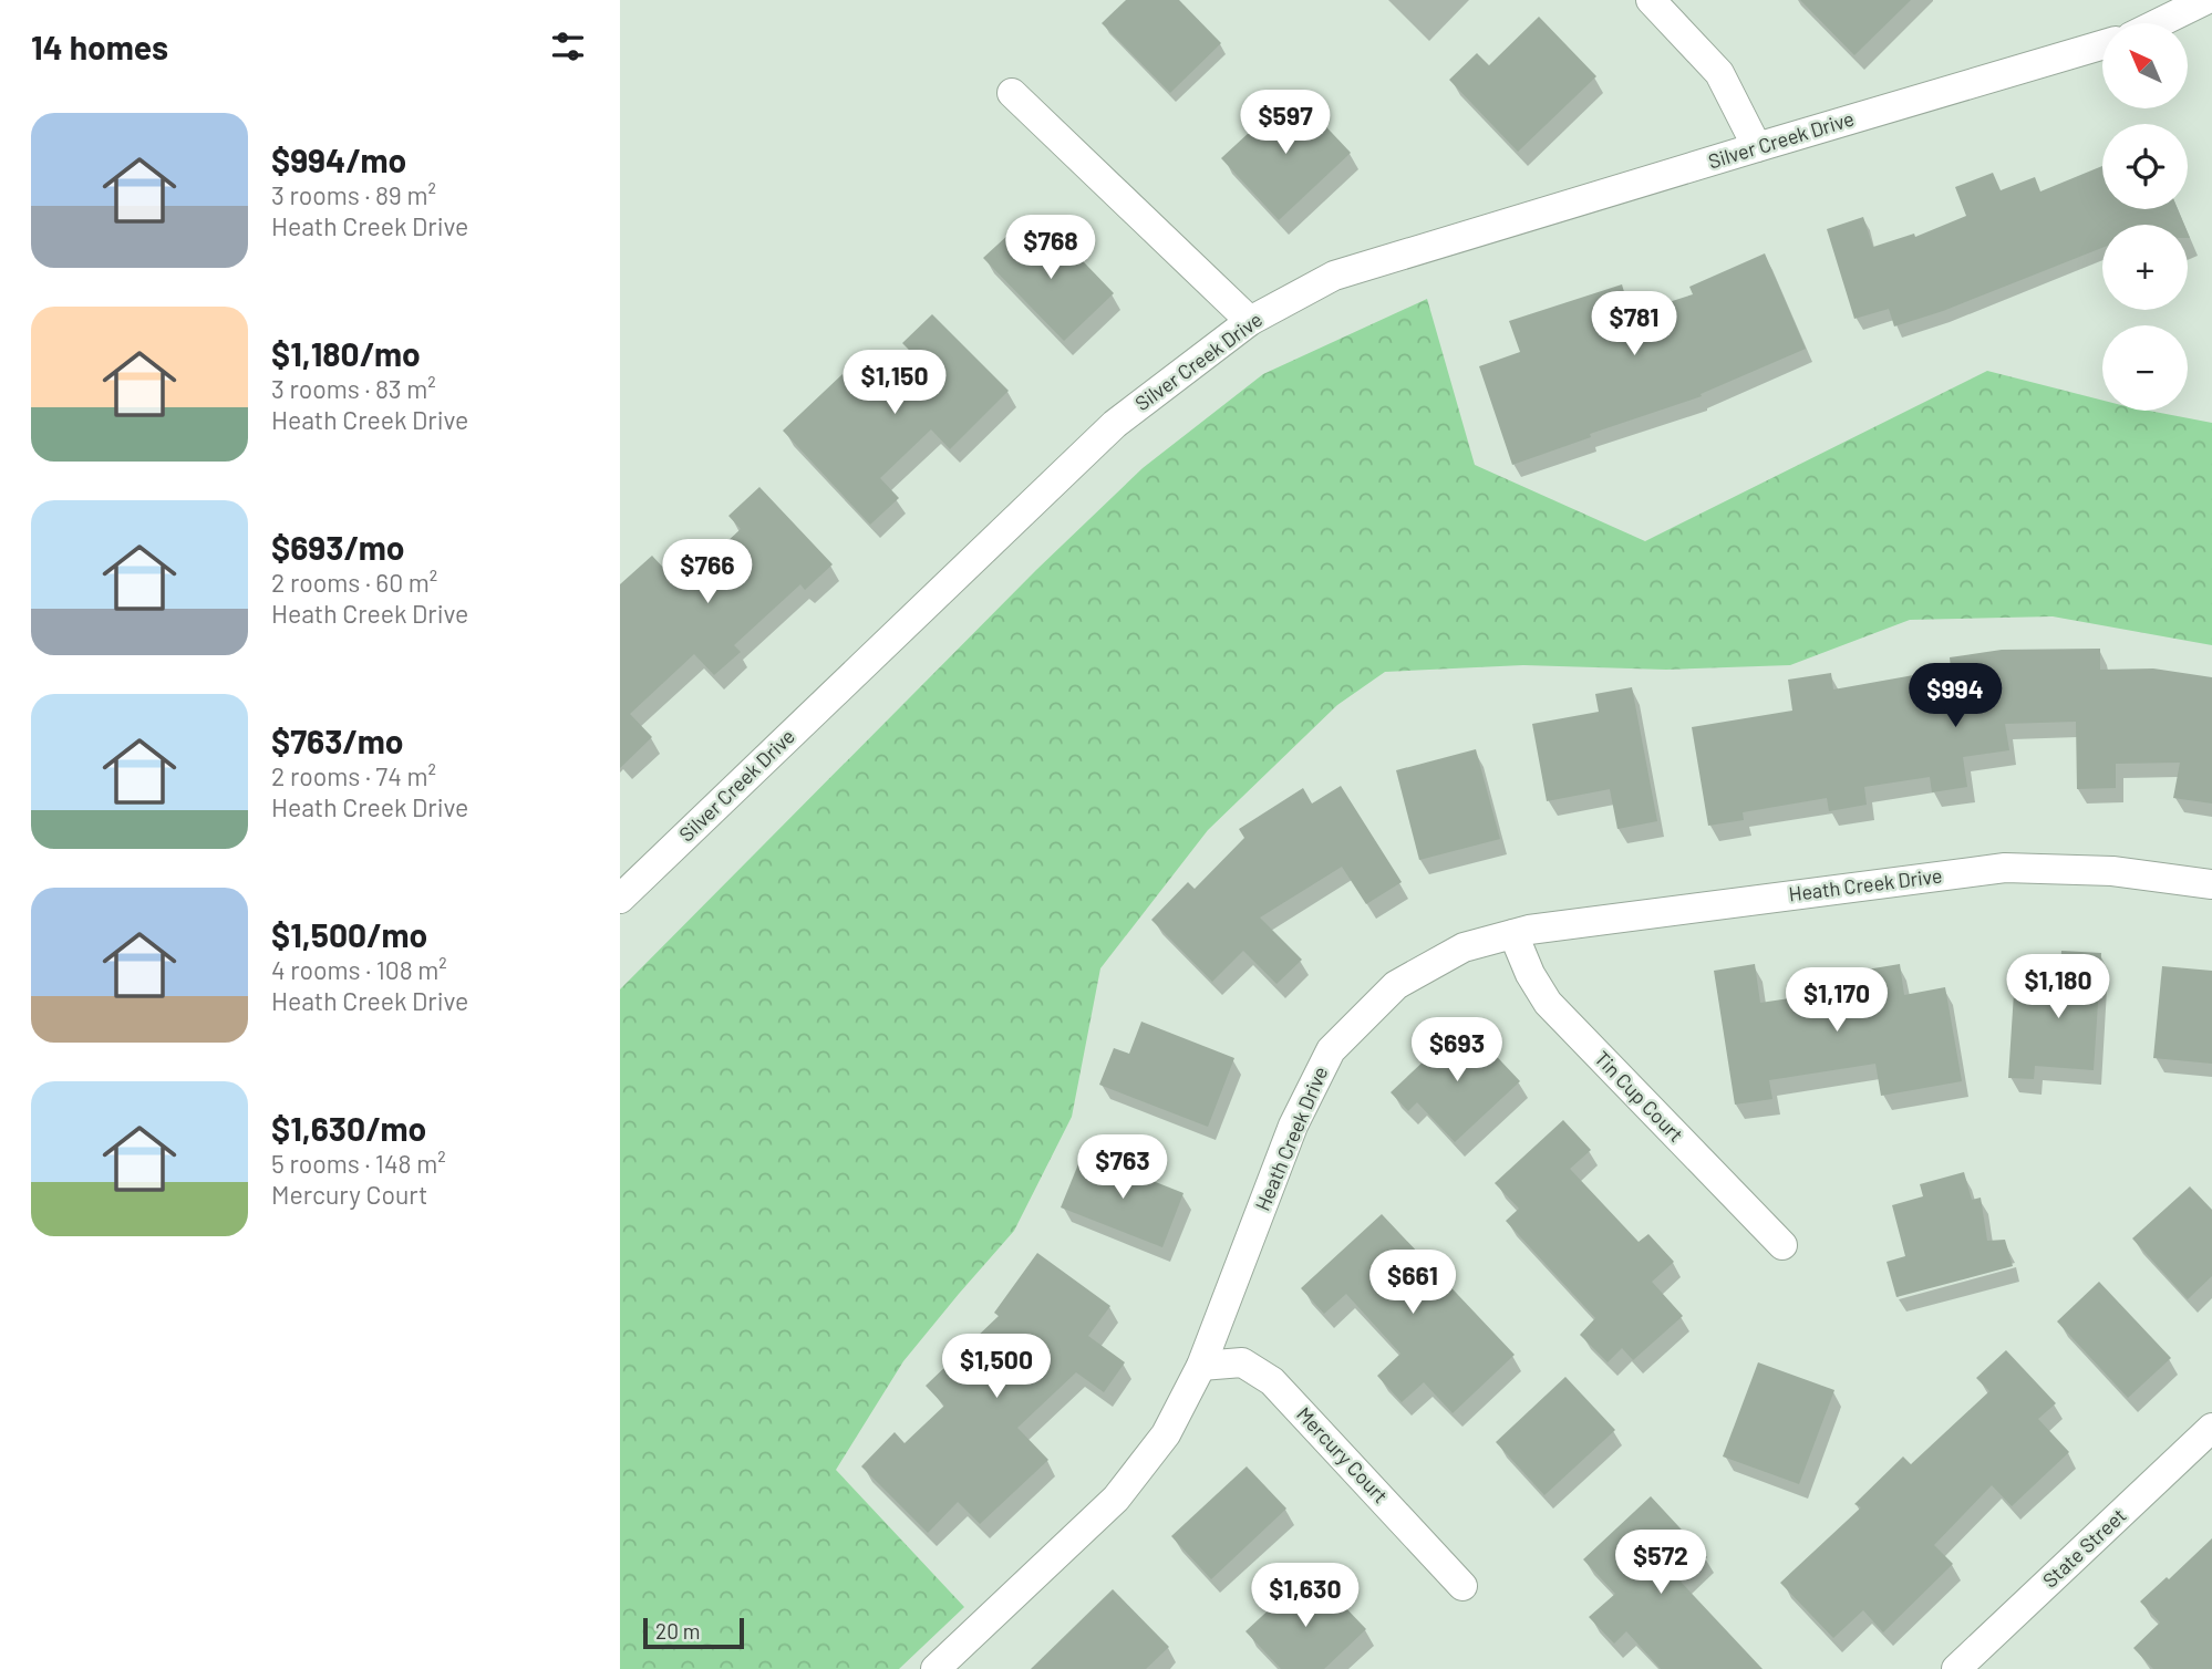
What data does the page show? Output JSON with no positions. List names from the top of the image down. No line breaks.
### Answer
{"streets":{"street":["Silver Creek Drive","Heath Creek Drive","Tin Cup Court","Mercury Court","State Street"]},"crossings":[["Heath Creek Drive","Tin Cup Court"],["Heath Creek Drive","Mercury Court"]],"scale_bar":"20 m","north":"top left","page":{"heading":"14 homes","map_buttons":["+","−"],"price":["$597","$768","$781","$1,150","$766","$994","$1,180","$1,170","$693","$763","$661","$1,500","$572","$1,630"],"list":[{"name":"$994/mo","note":"3 rooms · 89 m² · Heath Creek Drive"},{"name":"$1,180/mo","note":"3 rooms · 83 m² · Heath Creek Drive"},{"name":"$693/mo","note":"2 rooms · 60 m² · Heath Creek Drive"},{"name":"$763/mo","note":"2 rooms · 74 m² · Heath Creek Drive"},{"name":"$1,500/mo","note":"4 rooms · 108 m² · Heath Creek Drive"},{"name":"$1,630/mo","note":"5 rooms · 148 m² · Mercury Court"}],"scale":"20 m"}}
